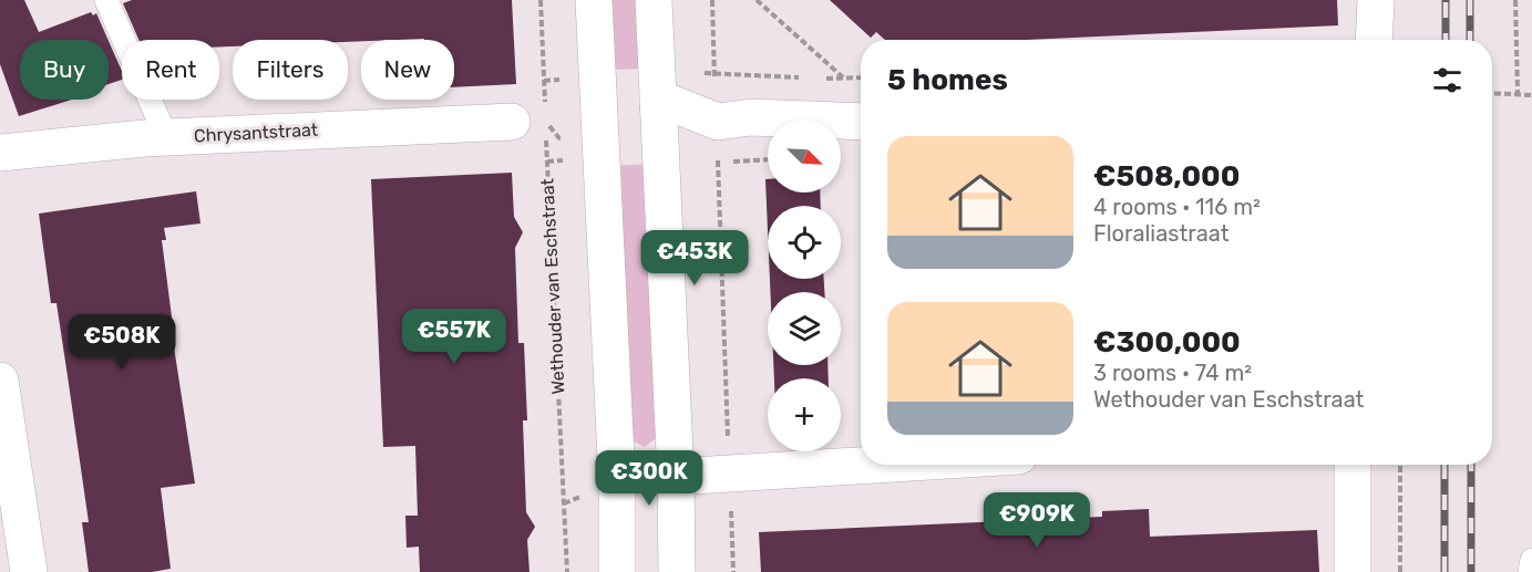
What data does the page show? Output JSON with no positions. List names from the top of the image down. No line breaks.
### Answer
{"streets":{"street":["Chrysantstraat"],"path":["Wethouder van Eschstraat"]},"crossings":[["Chrysantstraat","Wethouder van Eschstraat"]],"north":"bottom right","page":{"chip":["Buy","Rent","Filters","New"],"heading":"5 homes","map_buttons":"+","list":[{"name":"€508,000","note":"4 rooms · 116 m² · Floraliastraat"},{"name":"€300,000","note":"3 rooms · 74 m² · Wethouder van Eschstraat"}],"price":["€453K","€557K","€508K","€300K","€909K"]}}
